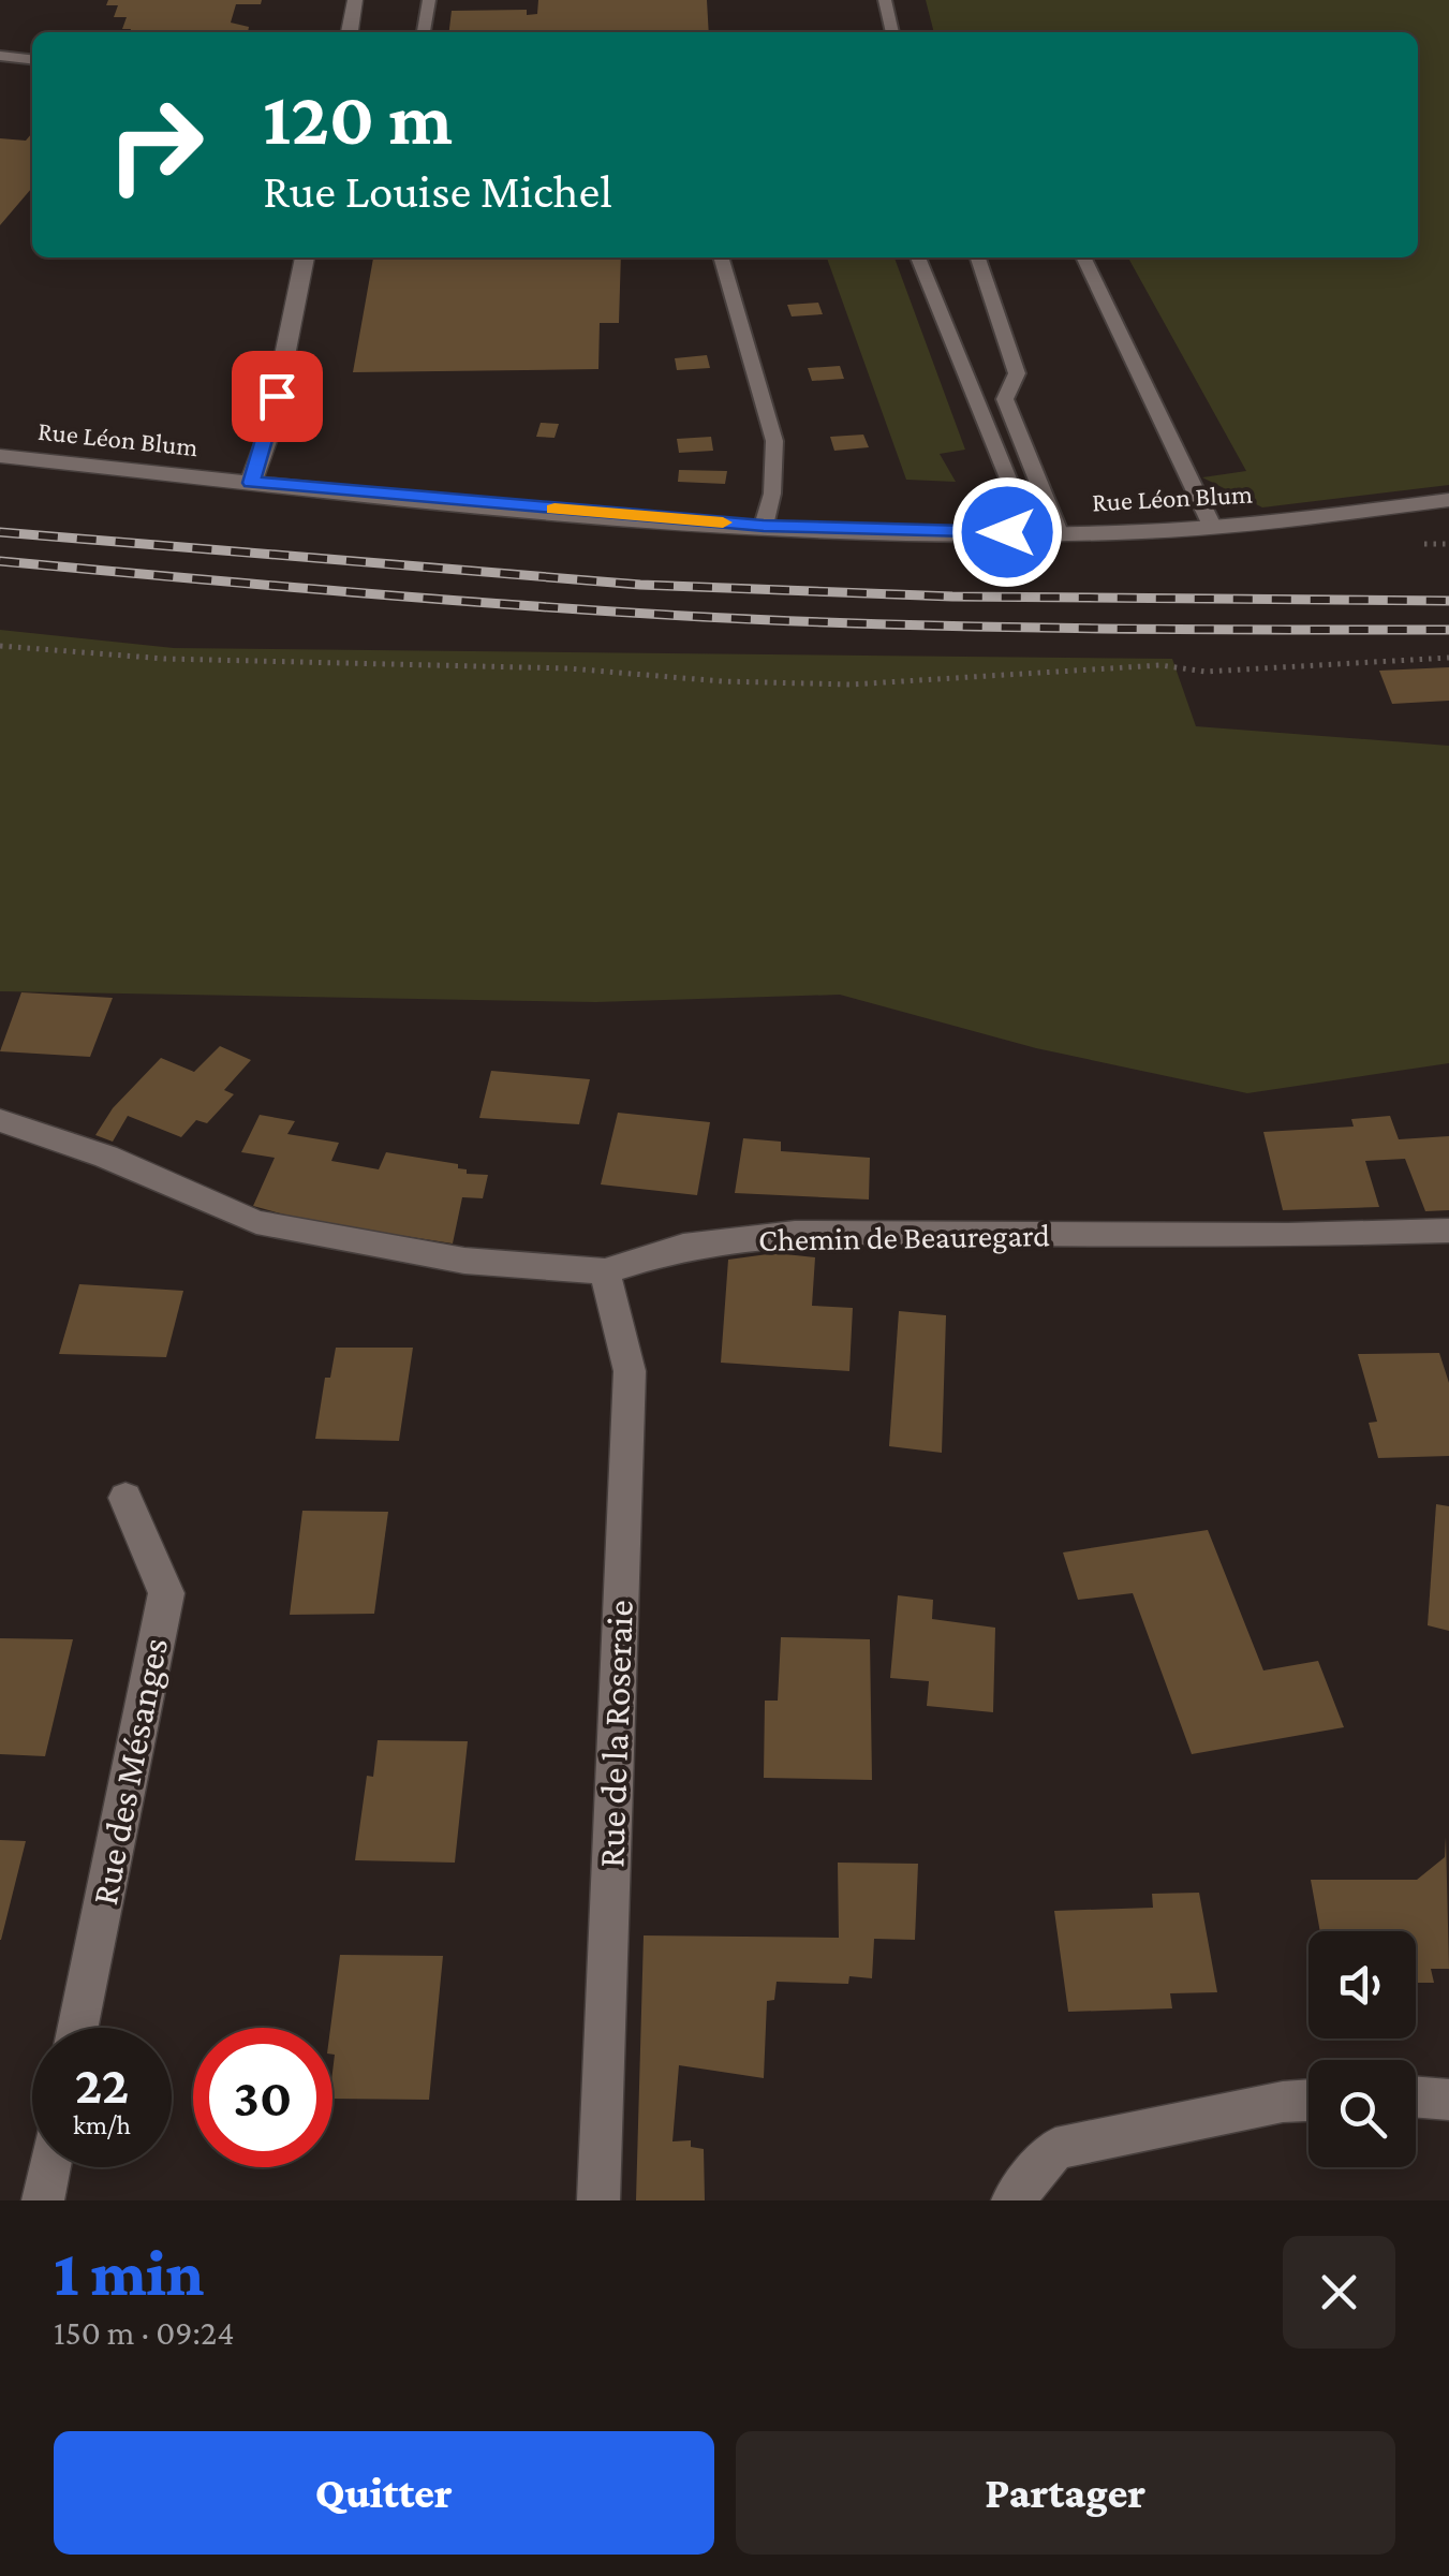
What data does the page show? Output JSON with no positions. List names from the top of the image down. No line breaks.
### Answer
{"streets":{"street":["Rue Léon Blum","Chemin de Beauregard","Rue de la Roseraie","Rue des Mésanges"]},"crossings":[["Chemin de Beauregard","Rue de la Roseraie"]],"page":{"turn":["120 m","Rue Louise Michel"],"speed":"22 km/h","limit":"30","heading":["1 min","150 m · 09:24"],"buttons":["Quitter","Partager"]}}
